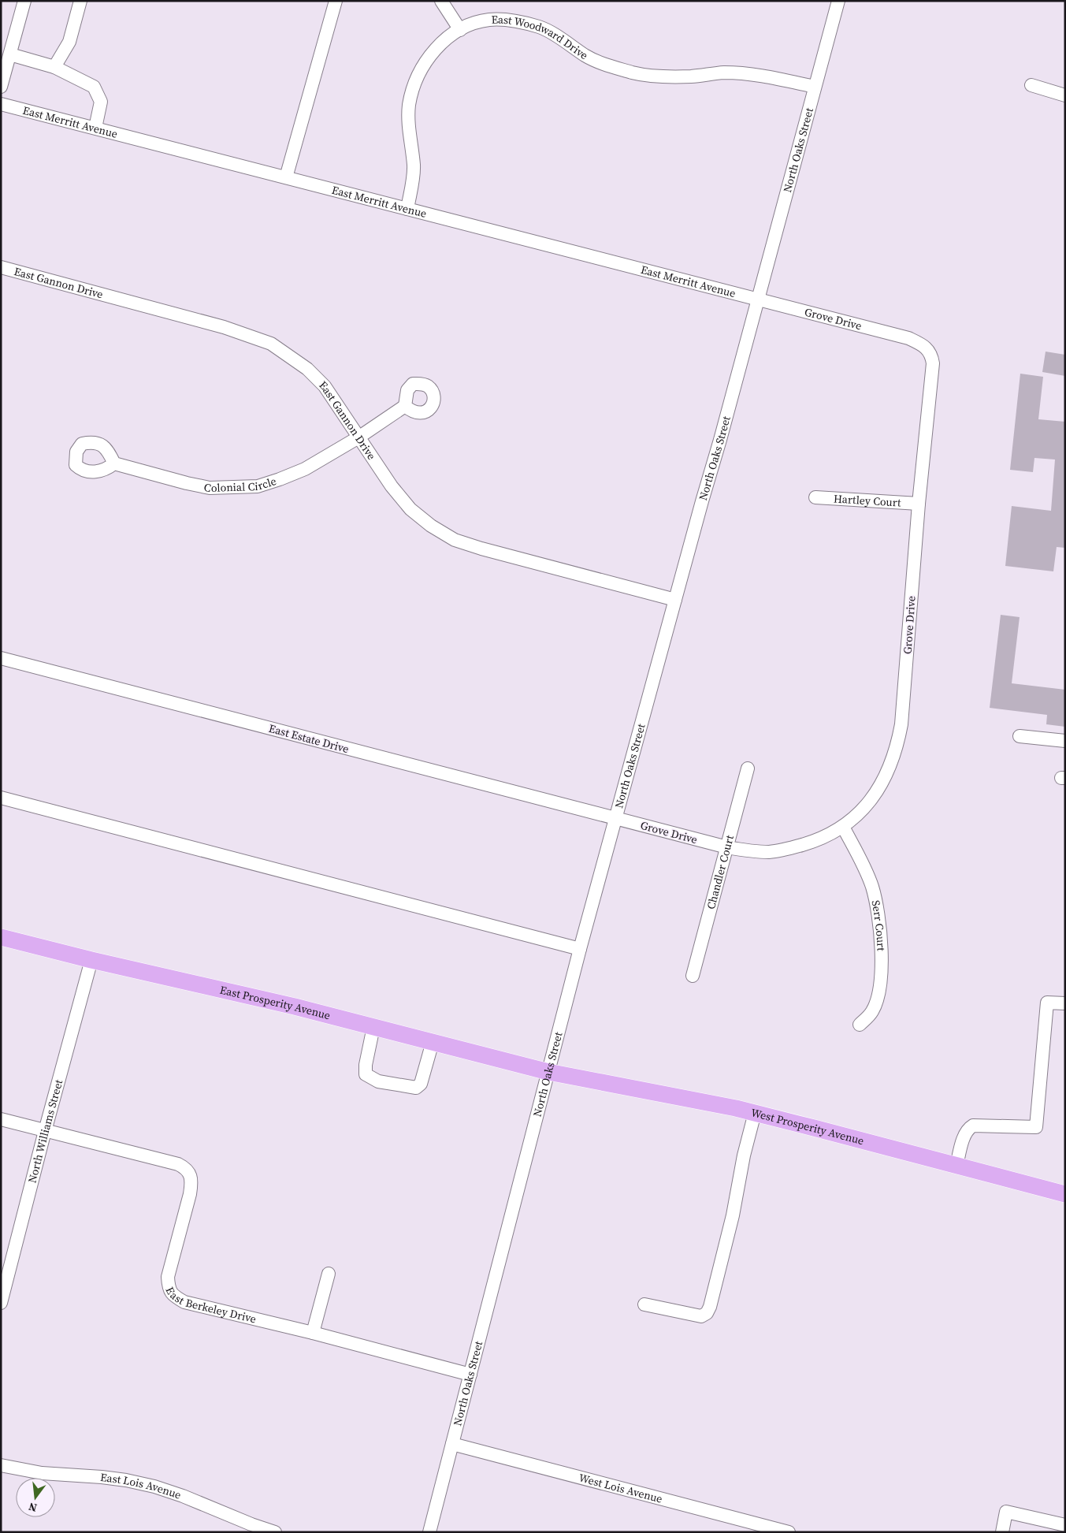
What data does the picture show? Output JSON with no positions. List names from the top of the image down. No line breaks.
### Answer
{"streets":{"main road":["East Prosperity Avenue","West Prosperity Avenue"],"street":["East Woodward Drive","East Merritt Avenue","North Oaks Street","East Gannon Drive","Grove Drive","Colonial Circle","Hartley Court","East Estate Drive","Chandler Court","Serr Court","North Williams Street","East Berkeley Drive","East Lois Avenue","West Lois Avenue"]},"crossings":[["East Woodward Drive","East Merritt Avenue"],["East Woodward Drive","North Oaks Street"],["East Merritt Avenue","North Oaks Street"],["East Merritt Avenue","Grove Drive"],["North Oaks Street","East Gannon Drive"],["North Oaks Street","Grove Drive"],["North Oaks Street","East Estate Drive"],["North Oaks Street","East Prosperity Avenue"],["North Oaks Street","West Prosperity Avenue"],["North Oaks Street","East Berkeley Drive"],["North Oaks Street","West Lois Avenue"],["East Gannon Drive","Colonial Circle"],["Grove Drive","Hartley Court"],["Grove Drive","East Estate Drive"],["Grove Drive","Chandler Court"],["Grove Drive","Serr Court"],["East Prosperity Avenue","West Prosperity Avenue"],["East Prosperity Avenue","North Williams Street"],["North Williams Street","East Berkeley Drive"]],"north":"bottom"}
